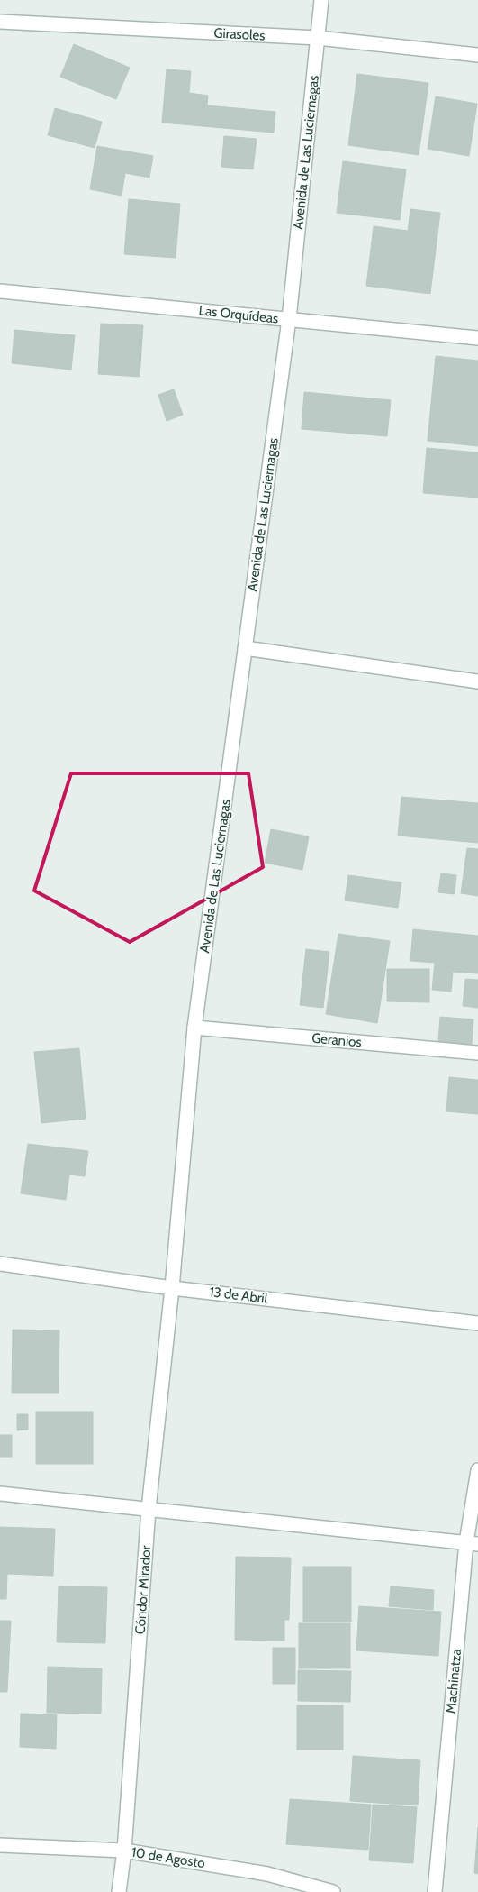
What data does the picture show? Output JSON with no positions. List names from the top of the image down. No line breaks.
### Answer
{"streets":{"street":["Girasoles","Avenida de Las Luciernagas","Las Orquídeas","Geranios","13 de Abril","Cóndor Mirador","Machinatza","10 de Agosto"]},"crossings":[["Girasoles","Avenida de Las Luciernagas"],["Avenida de Las Luciernagas","Las Orquídeas"],["Avenida de Las Luciernagas","Geranios"],["Avenida de Las Luciernagas","13 de Abril"],["Avenida de Las Luciernagas","Cóndor Mirador"],["13 de Abril","Cóndor Mirador"],["Cóndor Mirador","10 de Agosto"]]}
